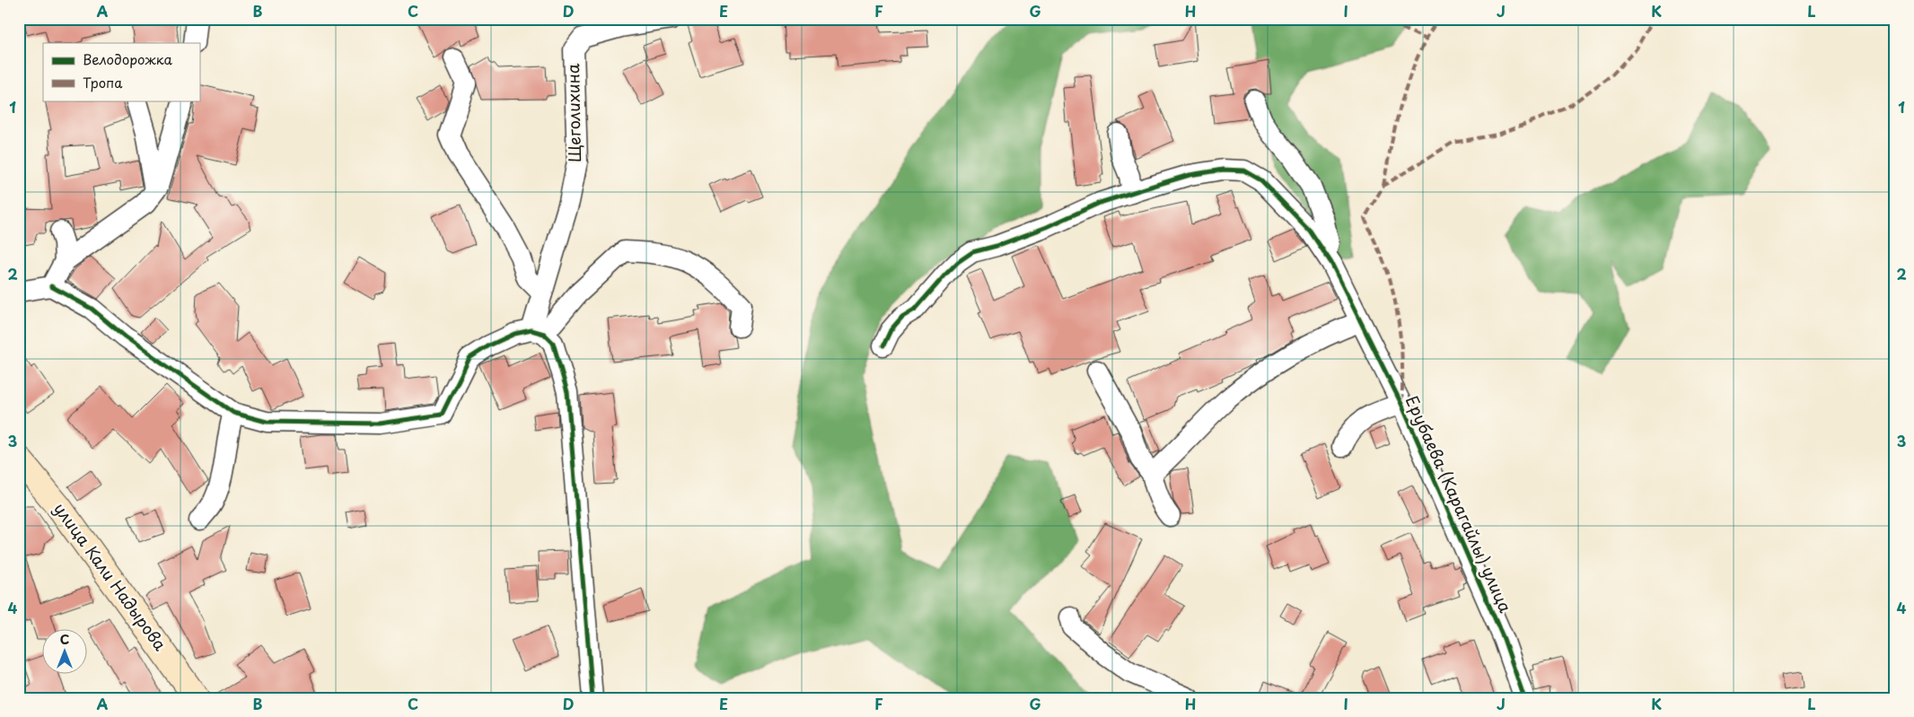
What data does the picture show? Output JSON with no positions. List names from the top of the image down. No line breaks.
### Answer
{"streets":{"street":["Щеголихина","Ерубаева (Карагайлы) улица","улица Кали Надырова"]},"legend":["Велодорожка","Тропа"],"north":"top","grid":{"columns":["A","B","C","D","E","F","G","H","I","J","K","L"],"rows":["1","2","3","4"]}}
